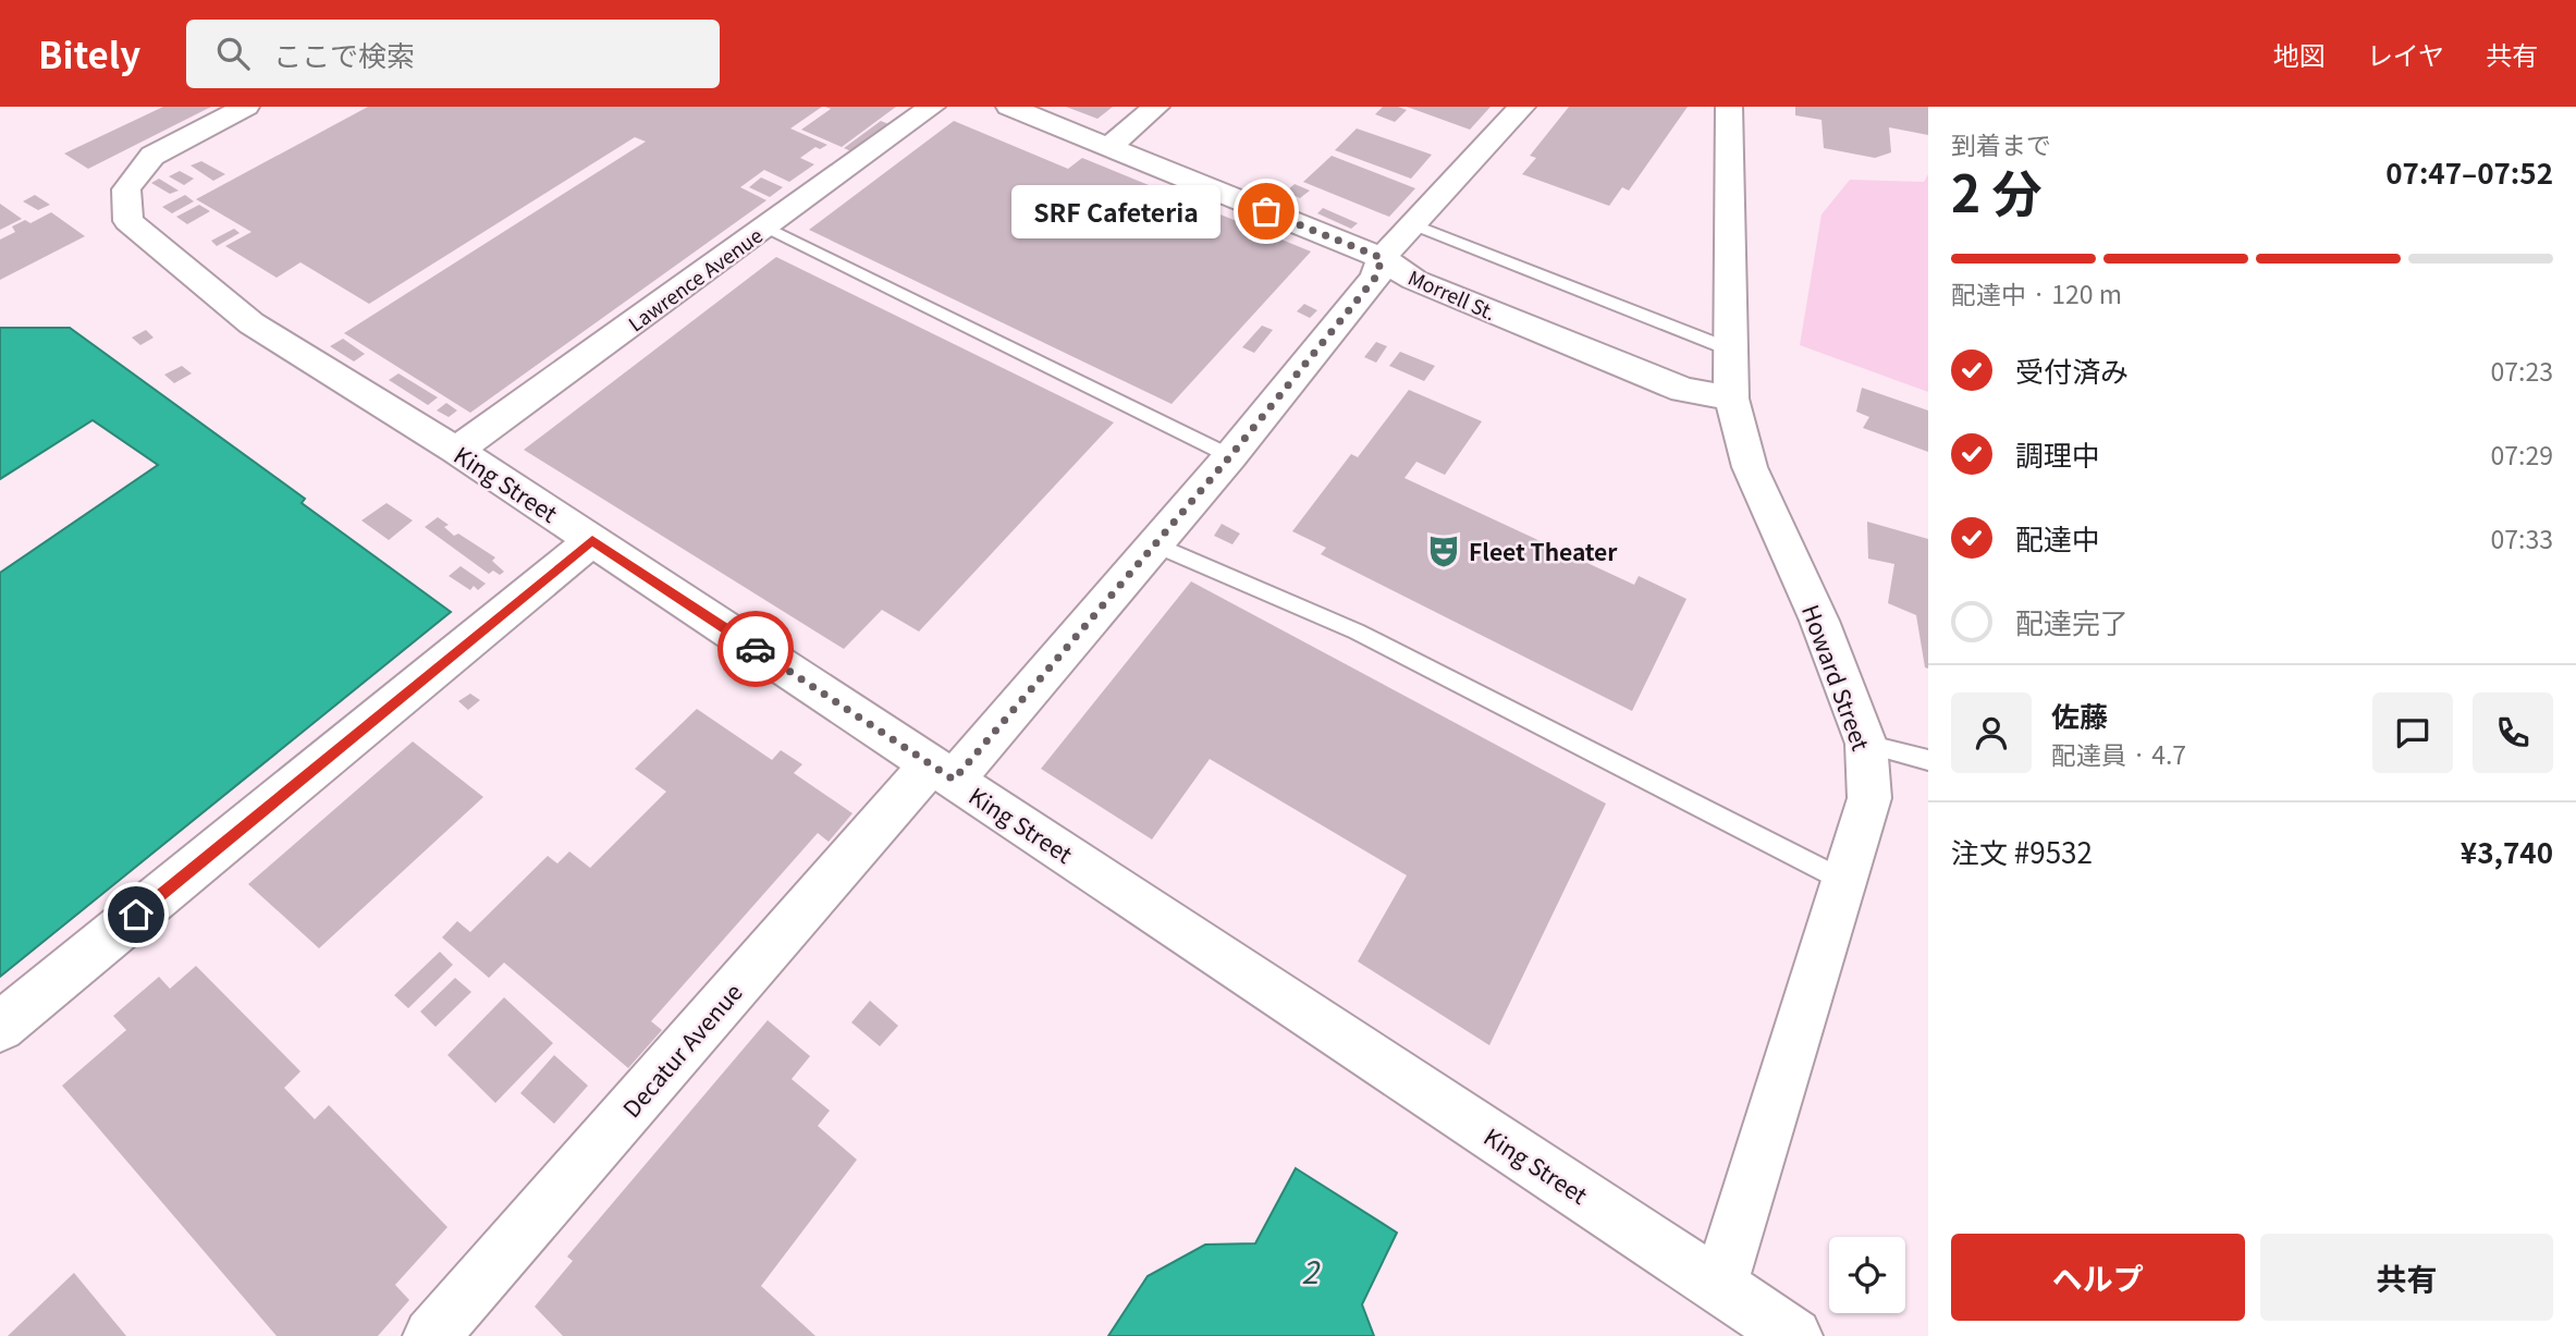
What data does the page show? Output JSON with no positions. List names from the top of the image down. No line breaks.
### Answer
{"streets":{"street":["Lawrence Avenue","Morrell St.","King Street","Howard Street","Decatur Avenue"]},"crossings":[["Lawrence Avenue","King Street"],["Morrell St.","Howard Street"],["Morrell St.","Decatur Avenue"],["King Street","Howard Street"],["King Street","Decatur Avenue"]],"water":["2"],"places":{"other":["SRF Cafeteria"],"theatre":["Fleet Theater"]},"page":{"header":"Bitely","search":"ここで検索","nav":["地図","レイヤ","共有"],"heading":["2 分","到着まで","07:47–07:52"],"panel":["佐藤","配達員 · 4.7","注文 #9532","¥3,740"],"bubble":"SRF Cafeteria","bar":"配達中 · 120 m","list":[["受付済み","07:23"],["調理中","07:29"],["配達中","07:33"],"配達完了"],"buttons":["ヘルプ","共有"]}}
